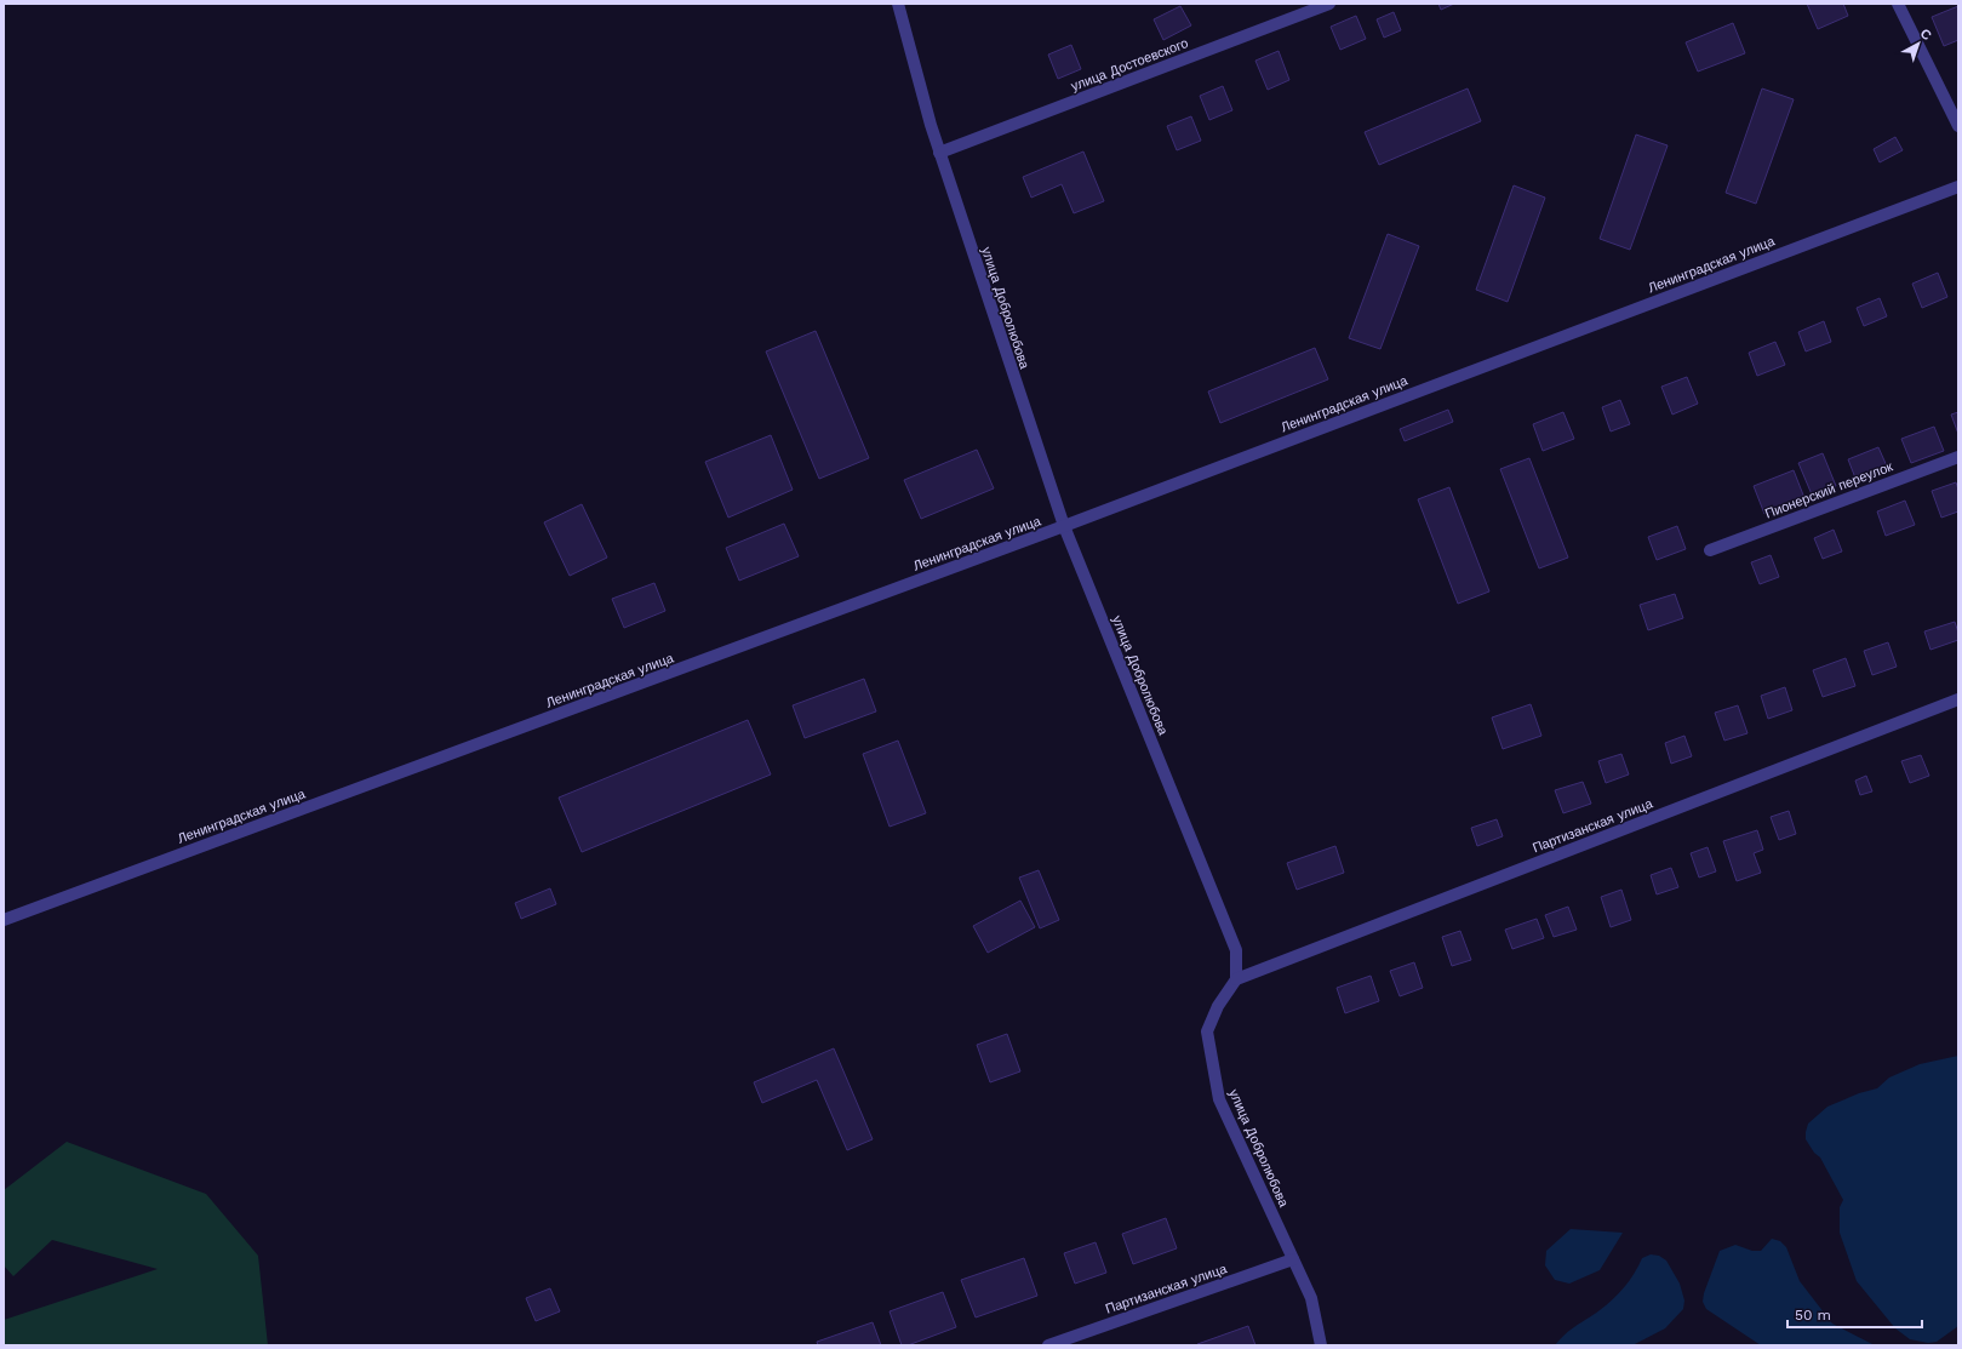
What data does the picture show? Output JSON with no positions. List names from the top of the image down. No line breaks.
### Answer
{"streets":{"street":["улица Достоевского","Ленинградская улица","улица Добролюбова","Пионерский переулок","Партизанская улица"]},"crossings":[["улица Достоевского","улица Добролюбова"],["Ленинградская улица","улица Добролюбова"],["улица Добролюбова","Партизанская улица"]],"scale_bar":"50 m","north":"top right"}
